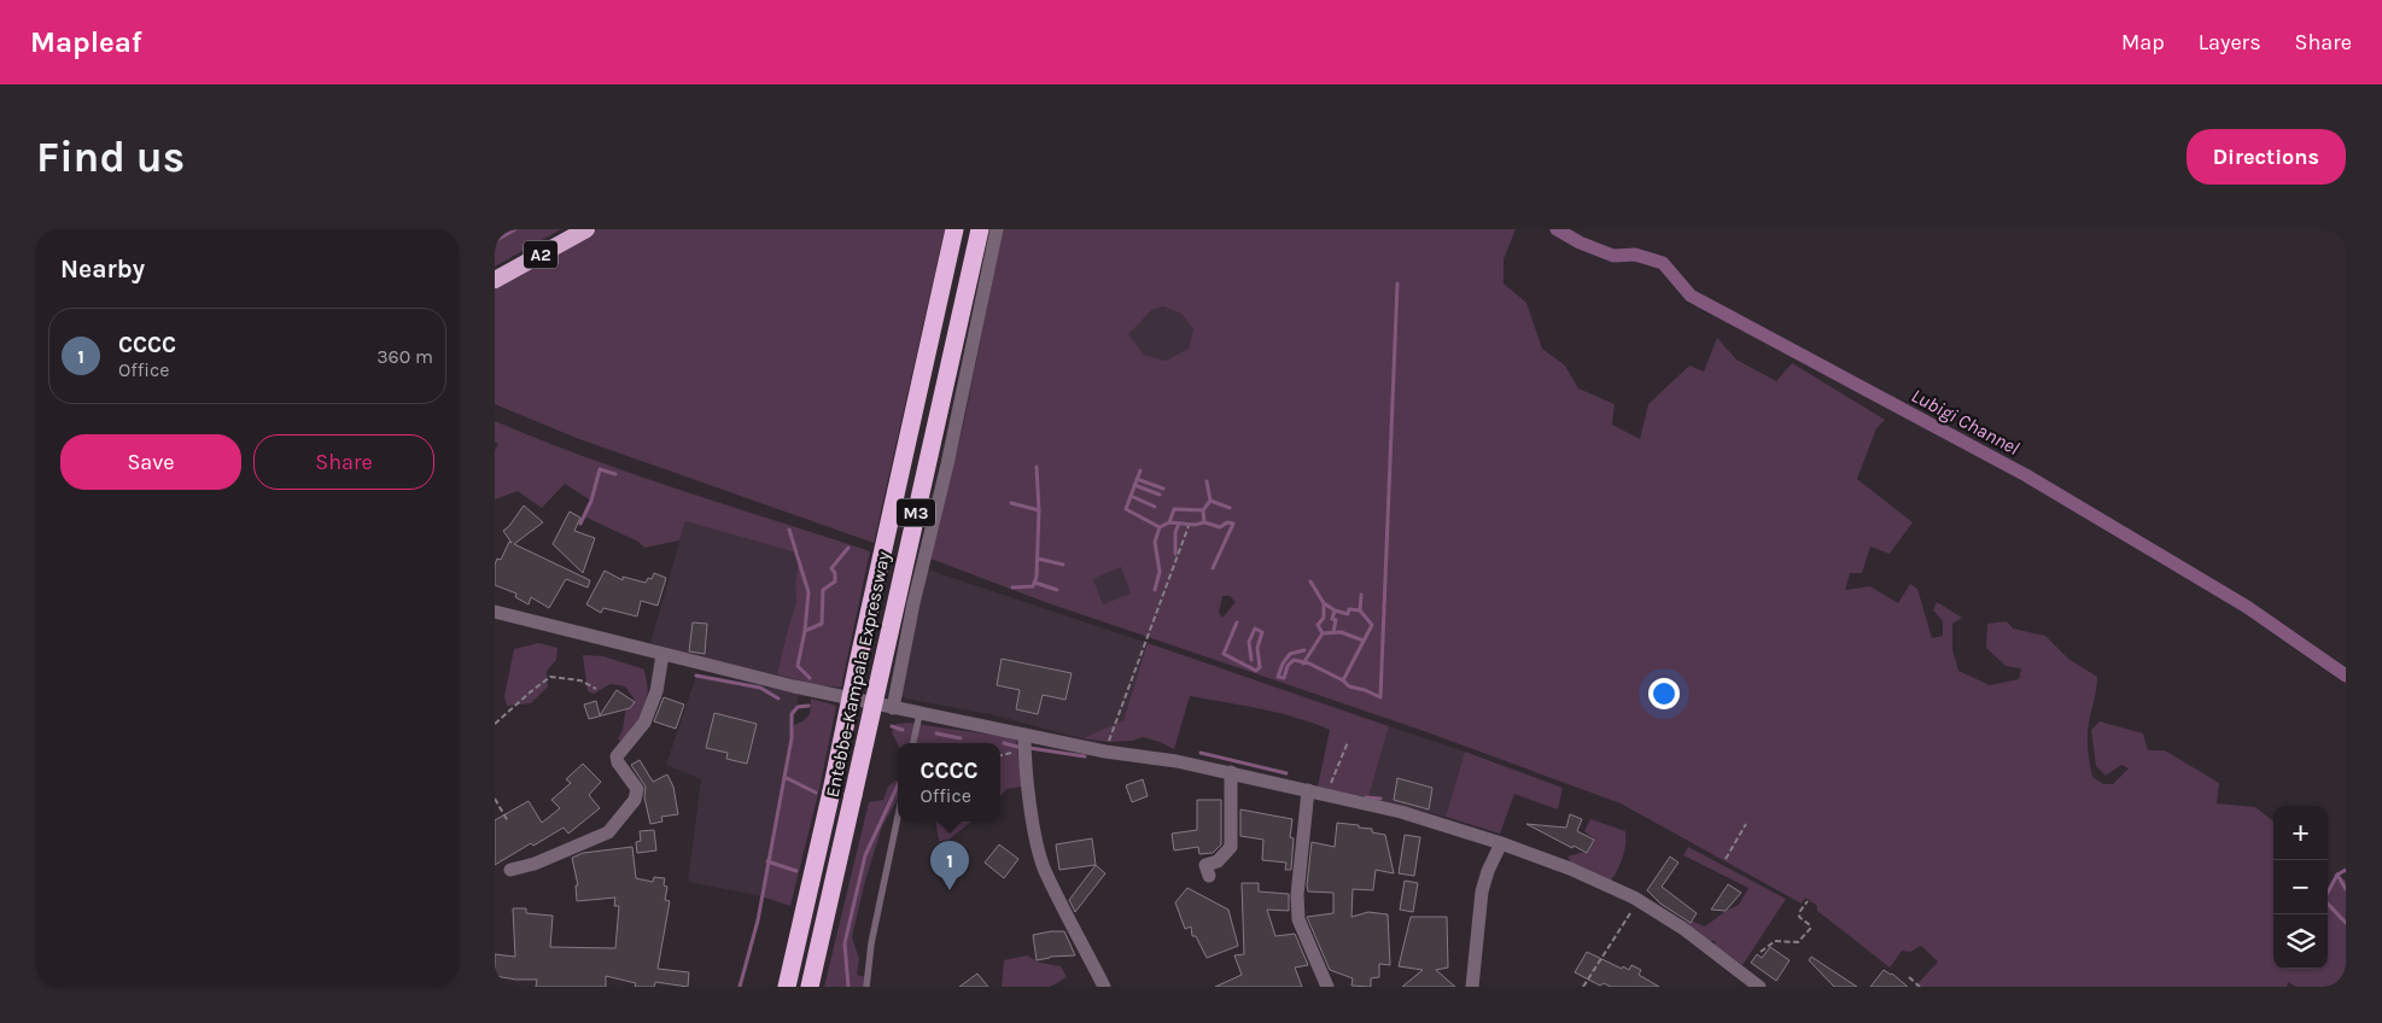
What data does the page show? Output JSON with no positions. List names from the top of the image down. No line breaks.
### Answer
{"streets":{"highway":["A2","M3","Entebbe–Kampala Expressway"]},"water":["Lubigi Channel"],"page":{"header":"Mapleaf","nav":["Map","Layers","Share"],"buttons":["Directions",["Save","Share"]],"title":"Find us","heading":"Nearby","list":[{"mark":"1","name":"CCCC","note":"Office","value":"360 m"}],"popup":["CCCC","Office"],"map_buttons":["+","−"],"pins":"1"}}
